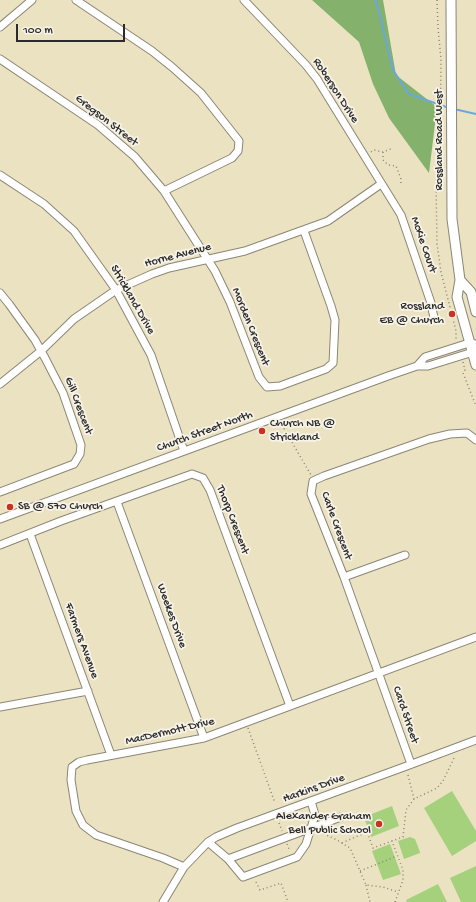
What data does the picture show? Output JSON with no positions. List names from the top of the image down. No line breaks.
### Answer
{"streets":{"main road":["Rossland Road West"],"street":["Roberson Drive","Gregson Street","McKie Court","Horne Avenue","Strickland Drive","Morden Crescent","Gill Crescent","Church Street North","Thorp Crescent","Carle Crescent","Weekes Drive","Farmers Avenue","Card Street","MacDermott Drive","Harkins Drive"]},"crossings":[["Roberson Drive","McKie Court"],["Roberson Drive","Horne Avenue"],["Gregson Street","Horne Avenue"],["Gregson Street","Morden Crescent"],["Rossland Road West","Church Street North"],["McKie Court","Horne Avenue"],["Horne Avenue","Strickland Drive"],["Horne Avenue","Morden Crescent"],["Horne Avenue","Gill Crescent"],["Strickland Drive","Church Street North"],["Thorp Crescent","Weekes Drive"],["Thorp Crescent","Farmers Avenue"],["Thorp Crescent","MacDermott Drive"],["Carle Crescent","Card Street"],["Carle Crescent","MacDermott Drive"],["Weekes Drive","MacDermott Drive"],["Farmers Avenue","MacDermott Drive"],["Card Street","MacDermott Drive"],["Card Street","Harkins Drive"],["MacDermott Drive","Harkins Drive"]],"places":["Rossland EB @ Church","Church NB @ Strickland","SB @ 570 Church","Alexander Graham Bell Public School"],"scale_bar":"100 m"}
